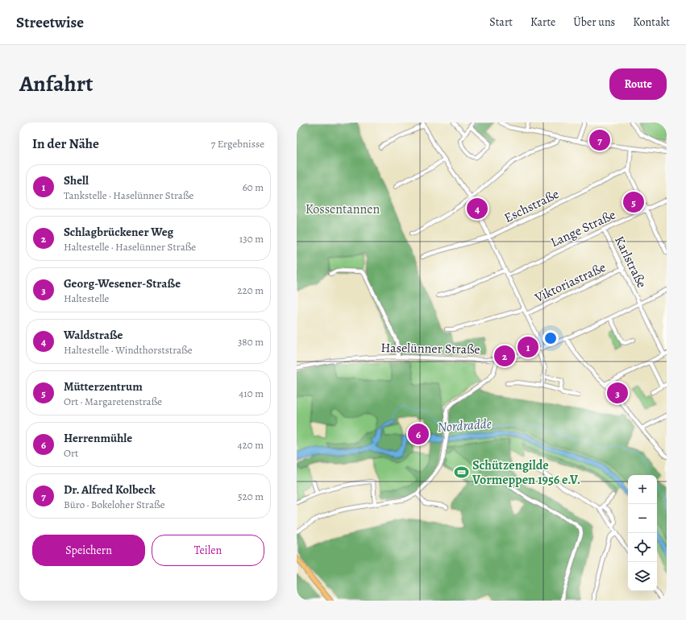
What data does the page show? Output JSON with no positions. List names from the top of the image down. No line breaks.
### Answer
{"streets":{"street":["Eschstraße","Lange Straße","Karlstraße","Viktoriastraße","Haselünner Straße"]},"crossings":[["Lange Straße","Karlstraße"],["Karlstraße","Viktoriastraße"],["Karlstraße","Haselünner Straße"]],"water":["Nordradde"],"parks":["Kossentannen"],"places":{"sports":["Schützengilde Vormeppen 1956 e.V."]},"page":{"header":"Streetwise","nav":["Start","Karte","Über uns","Kontakt"],"title":"Anfahrt","buttons":["Route",["Speichern","Teilen"]],"heading":["In der Nähe","7 Ergebnisse"],"pins":["7","5","4","1","2","3","6"],"list":[{"mark":"1","name":"Shell","note":"Tankstelle · Haselünner Straße","value":"60 m"},{"mark":"2","name":"Schlagbrückener Weg","note":"Haltestelle · Haselünner Straße","value":"130 m"},{"mark":"3","name":"Georg-Wesener-Straße","note":"Haltestelle","value":"220 m"},{"mark":"4","name":"Waldstraße","note":"Haltestelle · Windthorststraße","value":"380 m"},{"mark":"5","name":"Mütterzentrum","note":"Ort · Margaretenstraße","value":"410 m"},{"mark":"6","name":"Herrenmühle","note":"Ort","value":"420 m"},{"mark":"7","name":"Dr. Alfred Kolbeck","note":"Büro · Bokeloher Straße","value":"520 m"}],"map_buttons":["+","−"]}}
